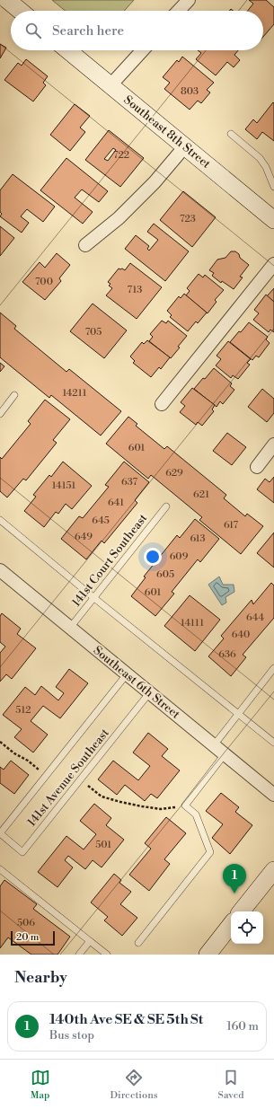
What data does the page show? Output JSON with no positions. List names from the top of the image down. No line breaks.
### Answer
{"streets":{"street":["Southeast 8th Street","Southeast 6th Street"],"lane":["141st Court Southeast","141st Avenue Southeast"]},"crossings":[["141st Court Southeast","Southeast 6th Street"],["Southeast 6th Street","141st Avenue Southeast"]],"house_numbers":["803","722","723","700","713","705","14211","601","629","637","14151","621","641","645","617","649","613","609","605","601","644","14111","640","636","512","501","506"],"scale_bar":"20 m","page":{"search":"Search here","pins":"1","scale":"20 m","heading":"Nearby","list":[{"mark":"1","name":"140th Ave SE & SE 5th St","note":"Bus stop","value":"160 m"}],"nav":["Map","Directions","Saved"]}}
